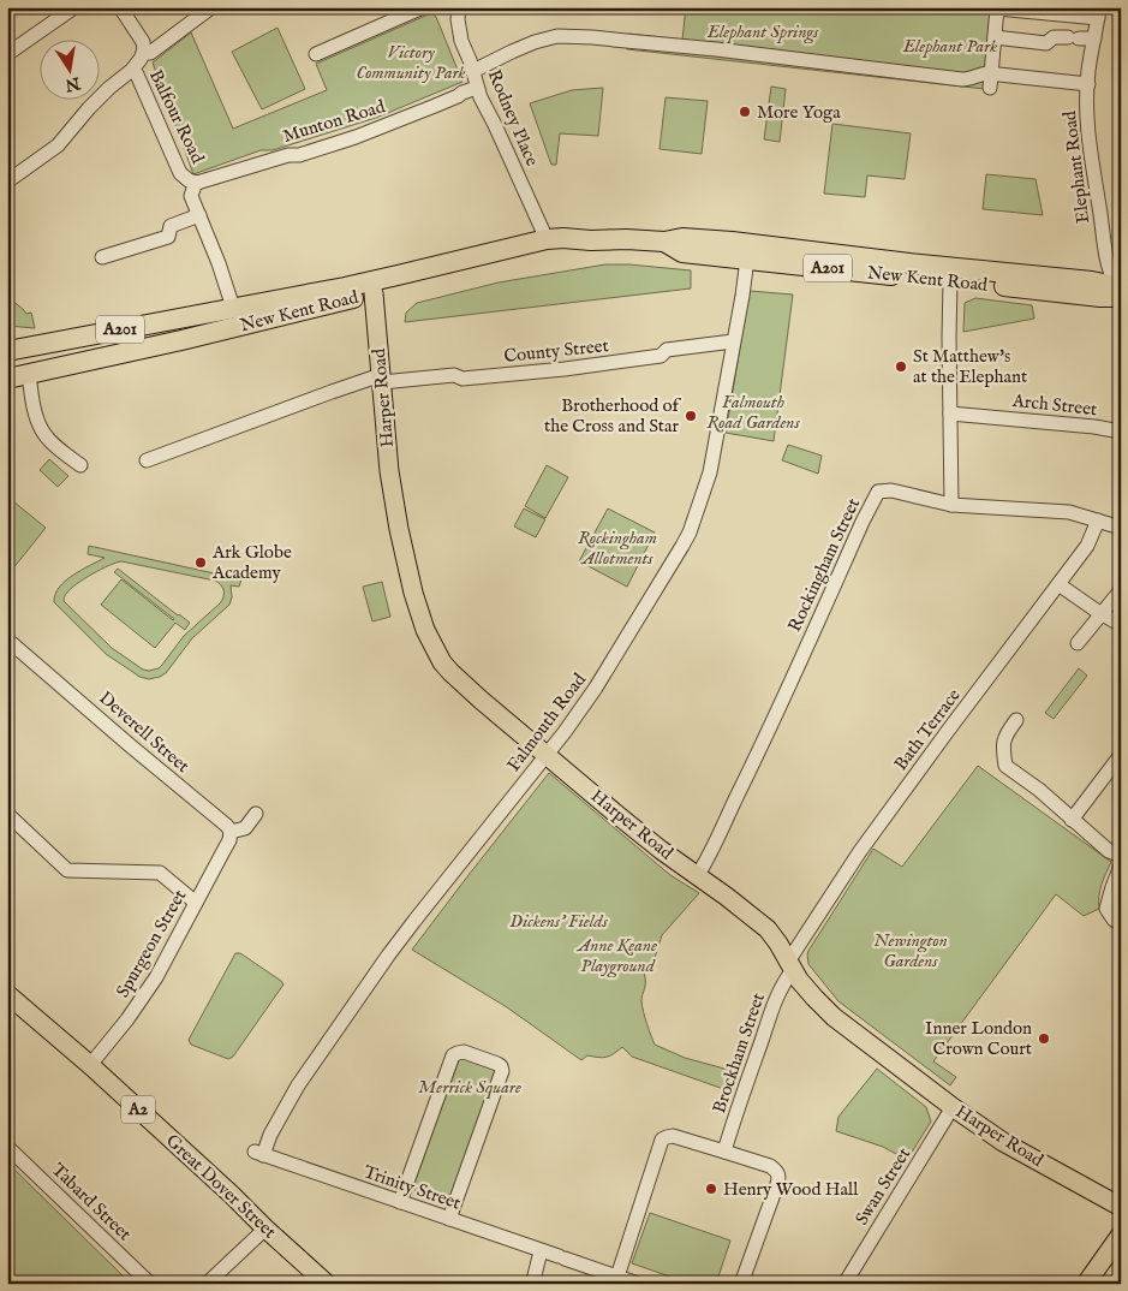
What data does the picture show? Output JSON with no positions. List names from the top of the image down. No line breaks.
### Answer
{"streets":{"highway":["A201","New Kent Road"],"main road":["Harper Road","A2","Great Dover Street"],"street":["Balfour Road","Rodney Place","Munton Road","Elephant Road","County Street","Arch Street","Rockingham Street","Falmouth Road","Bath Terrace","Deverell Street","Spurgeon Street","Brockham Street","Swan Street","Trinity Street","Tabard Street"]},"crossings":[["Balfour Road","Munton Road"],["Balfour Road","New Kent Road"],["Rodney Place","Munton Road"],["Rodney Place","New Kent Road"],["Elephant Road","New Kent Road"],["New Kent Road","Harper Road"],["New Kent Road","Falmouth Road"],["County Street","Harper Road"],["County Street","Falmouth Road"],["Harper Road","Rockingham Street"],["Harper Road","Falmouth Road"],["Harper Road","Bath Terrace"],["Harper Road","Brockham Street"],["Harper Road","Swan Street"],["Rockingham Street","Bath Terrace"],["Falmouth Road","Trinity Street"],["Bath Terrace","Brockham Street"],["Deverell Street","Spurgeon Street"],["Spurgeon Street","Great Dover Street"]],"parks":["Elephant Springs","Elephant Park","Victory Community Park","Falmouth Road Gardens","Rockingham Allotments","Dickens' Fields","Newington Gardens","Anne Keane Playground","Merrick Square"],"places":["More Yoga","St Matthew's at the Elephant","Brotherhood of the Cross and Star","Ark Globe Academy","Inner London Crown Court","Henry Wood Hall"],"north":"bottom"}
